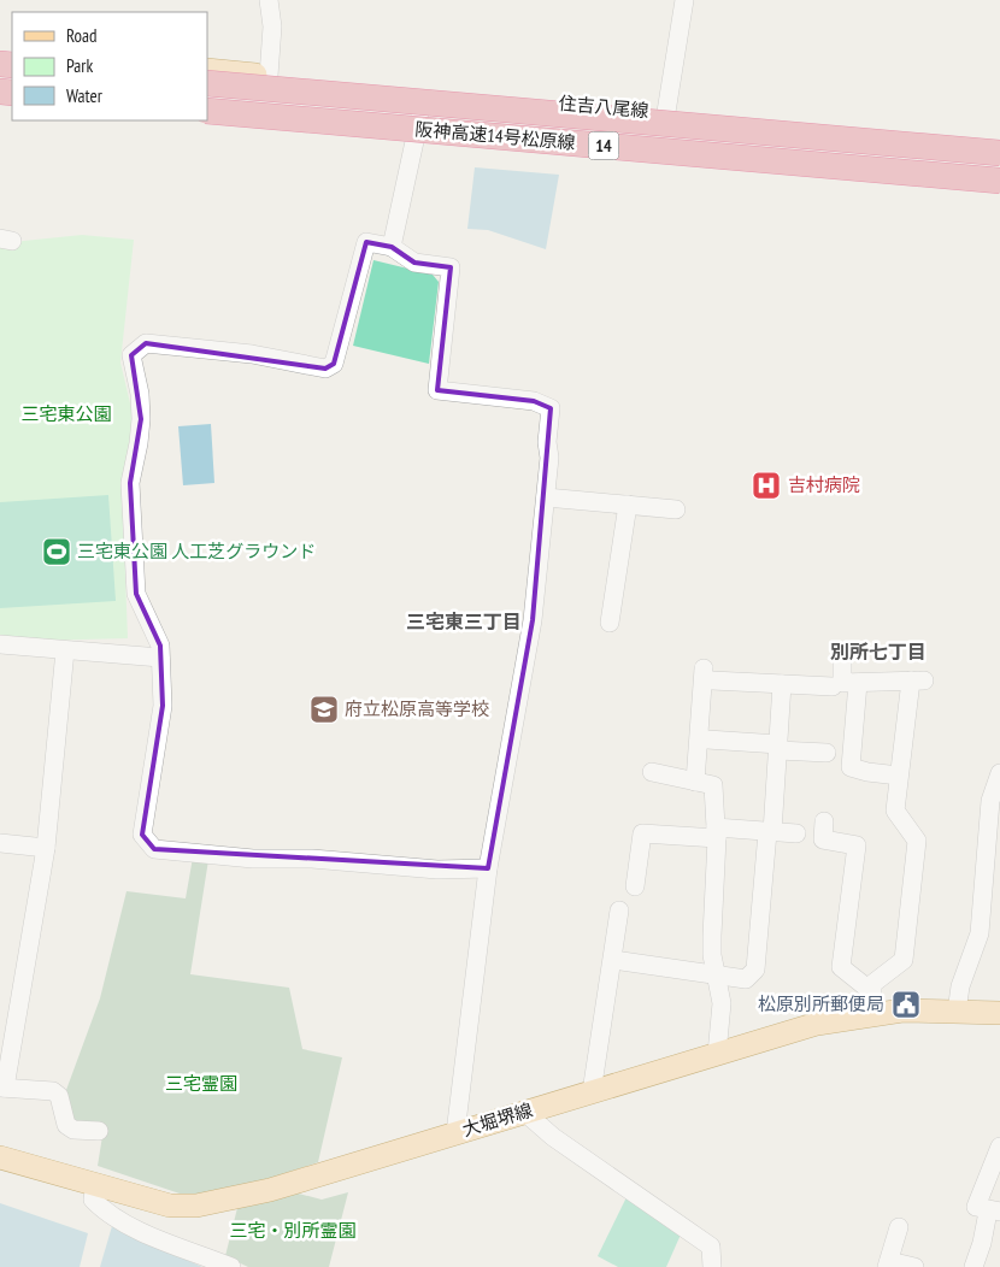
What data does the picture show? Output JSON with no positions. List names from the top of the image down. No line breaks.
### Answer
{"streets":{"highway":["阪神高速14号松原線","14"],"main road":["住吉八尾線","大堀堺線"]},"districts":["三宅東三丁目","別所七丁目"],"parks":["三宅東公園","三宅霊園","三宅・別所霊園"],"places":{"hospital":["吉村病院"],"sports":["三宅東公園 人工芝グラウンド"],"school or university":["府立松原高等学校"],"public building":["松原別所郵便局"]},"legend":["Road","Park","Water"]}
